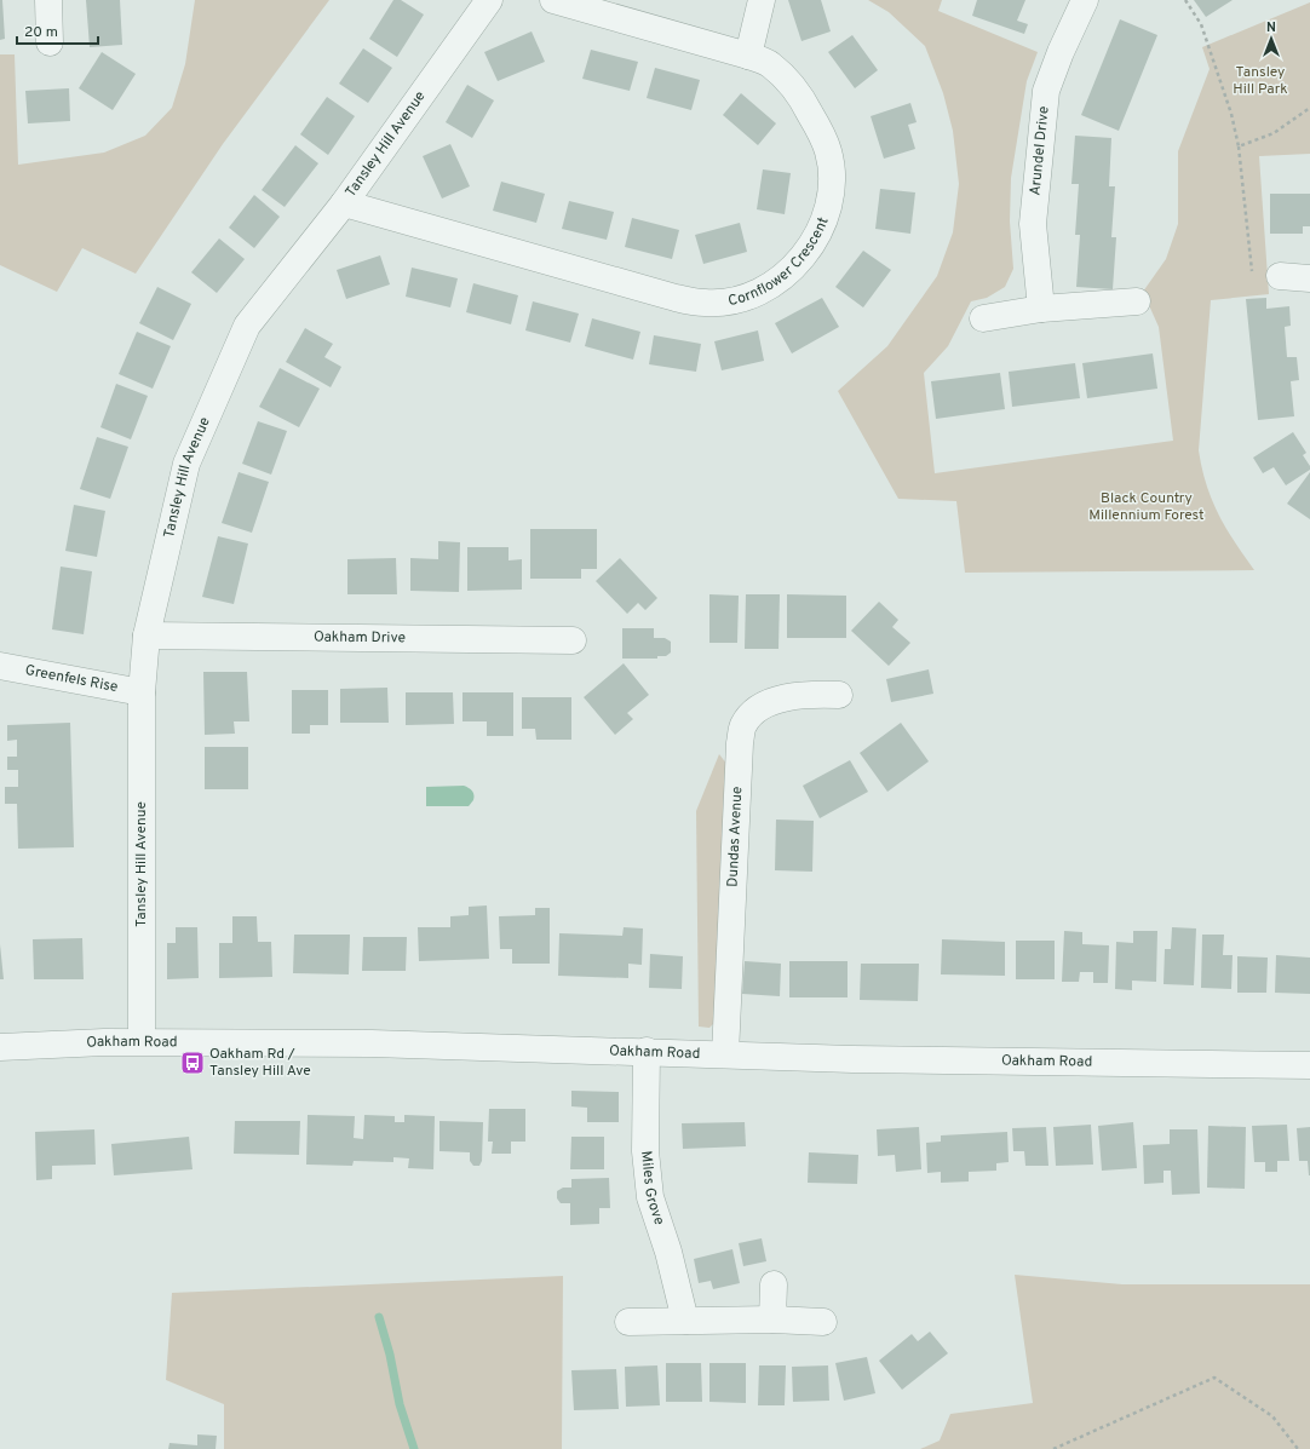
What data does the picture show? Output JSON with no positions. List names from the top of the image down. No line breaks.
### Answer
{"streets":{"street":["Tansley Hill Avenue","Arundel Drive","Cornflower Crescent","Oakham Drive","Greenfels Rise","Dundas Avenue","Oakham Road","Miles Grove"]},"crossings":[["Tansley Hill Avenue","Cornflower Crescent"],["Tansley Hill Avenue","Oakham Drive"],["Tansley Hill Avenue","Greenfels Rise"],["Tansley Hill Avenue","Oakham Road"],["Dundas Avenue","Oakham Road"],["Oakham Road","Miles Grove"]],"parks":["Tansley Hill Park","Black Country Millennium Forest"],"places":{"bus stop":["Oakham Rd / Tansley Hill Ave"]},"scale_bar":"20 m","north":"top"}
